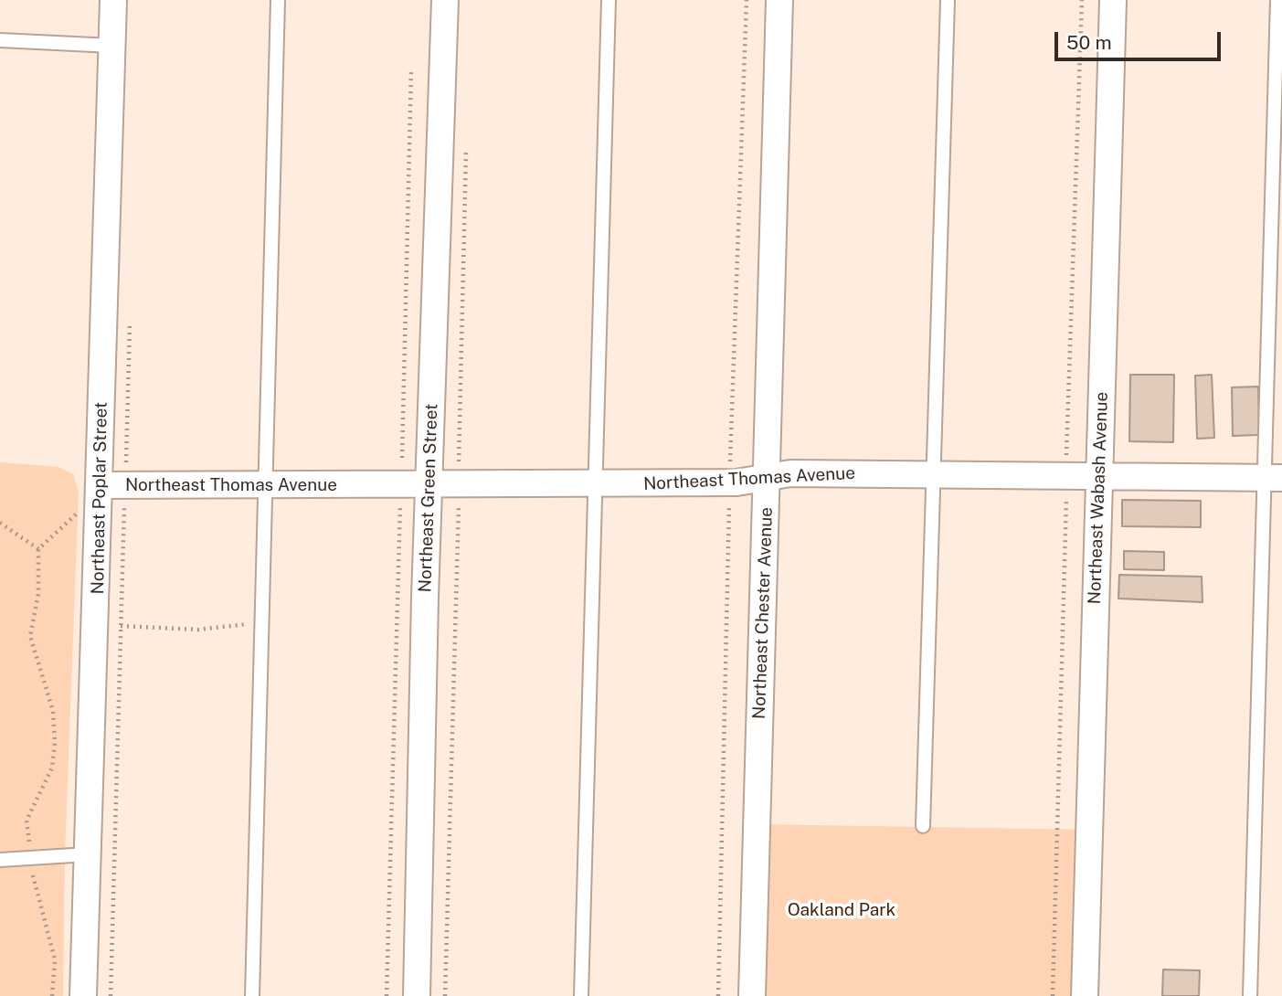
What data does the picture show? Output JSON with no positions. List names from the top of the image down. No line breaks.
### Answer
{"streets":{"street":["Northeast Thomas Avenue","Northeast Poplar Street","Northeast Green Street","Northeast Wabash Avenue","Northeast Chester Avenue"]},"crossings":[["Northeast Thomas Avenue","Northeast Poplar Street"],["Northeast Thomas Avenue","Northeast Green Street"],["Northeast Thomas Avenue","Northeast Wabash Avenue"],["Northeast Thomas Avenue","Northeast Chester Avenue"]],"parks":["Oakland Park"],"scale_bar":"50 m"}
